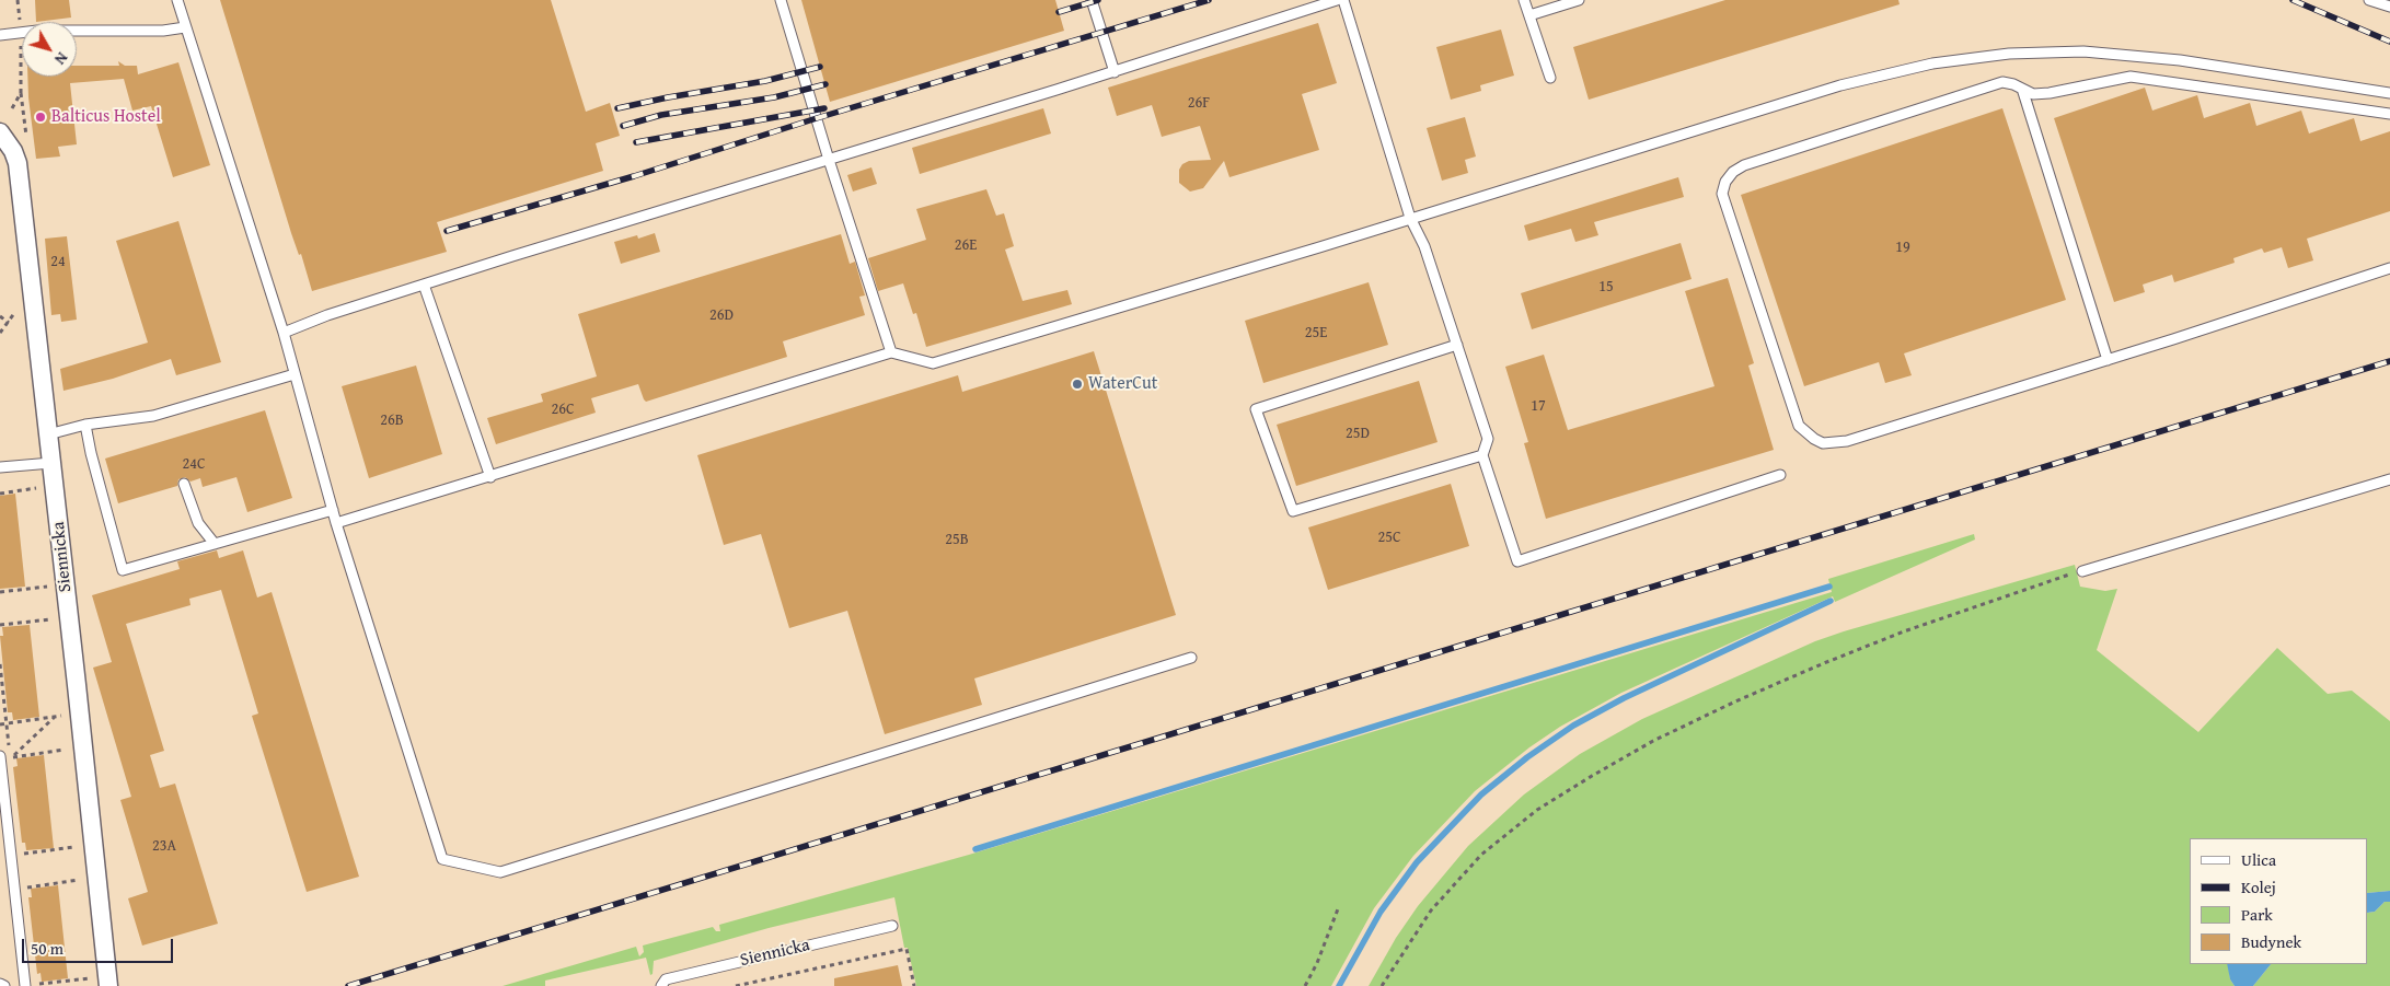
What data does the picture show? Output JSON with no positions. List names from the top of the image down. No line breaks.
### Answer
{"streets":{"street":["Siennicka"]},"places":["Balticus Hostel","WaterCut"],"house_numbers":["26F","26E","19","24","15","26D","25E","17","26C","26B","25D","24C","25C","25B","23A"],"legend":["Ulica","Kolej","Park","Budynek"],"scale_bar":"50 m","north":"bottom right"}
